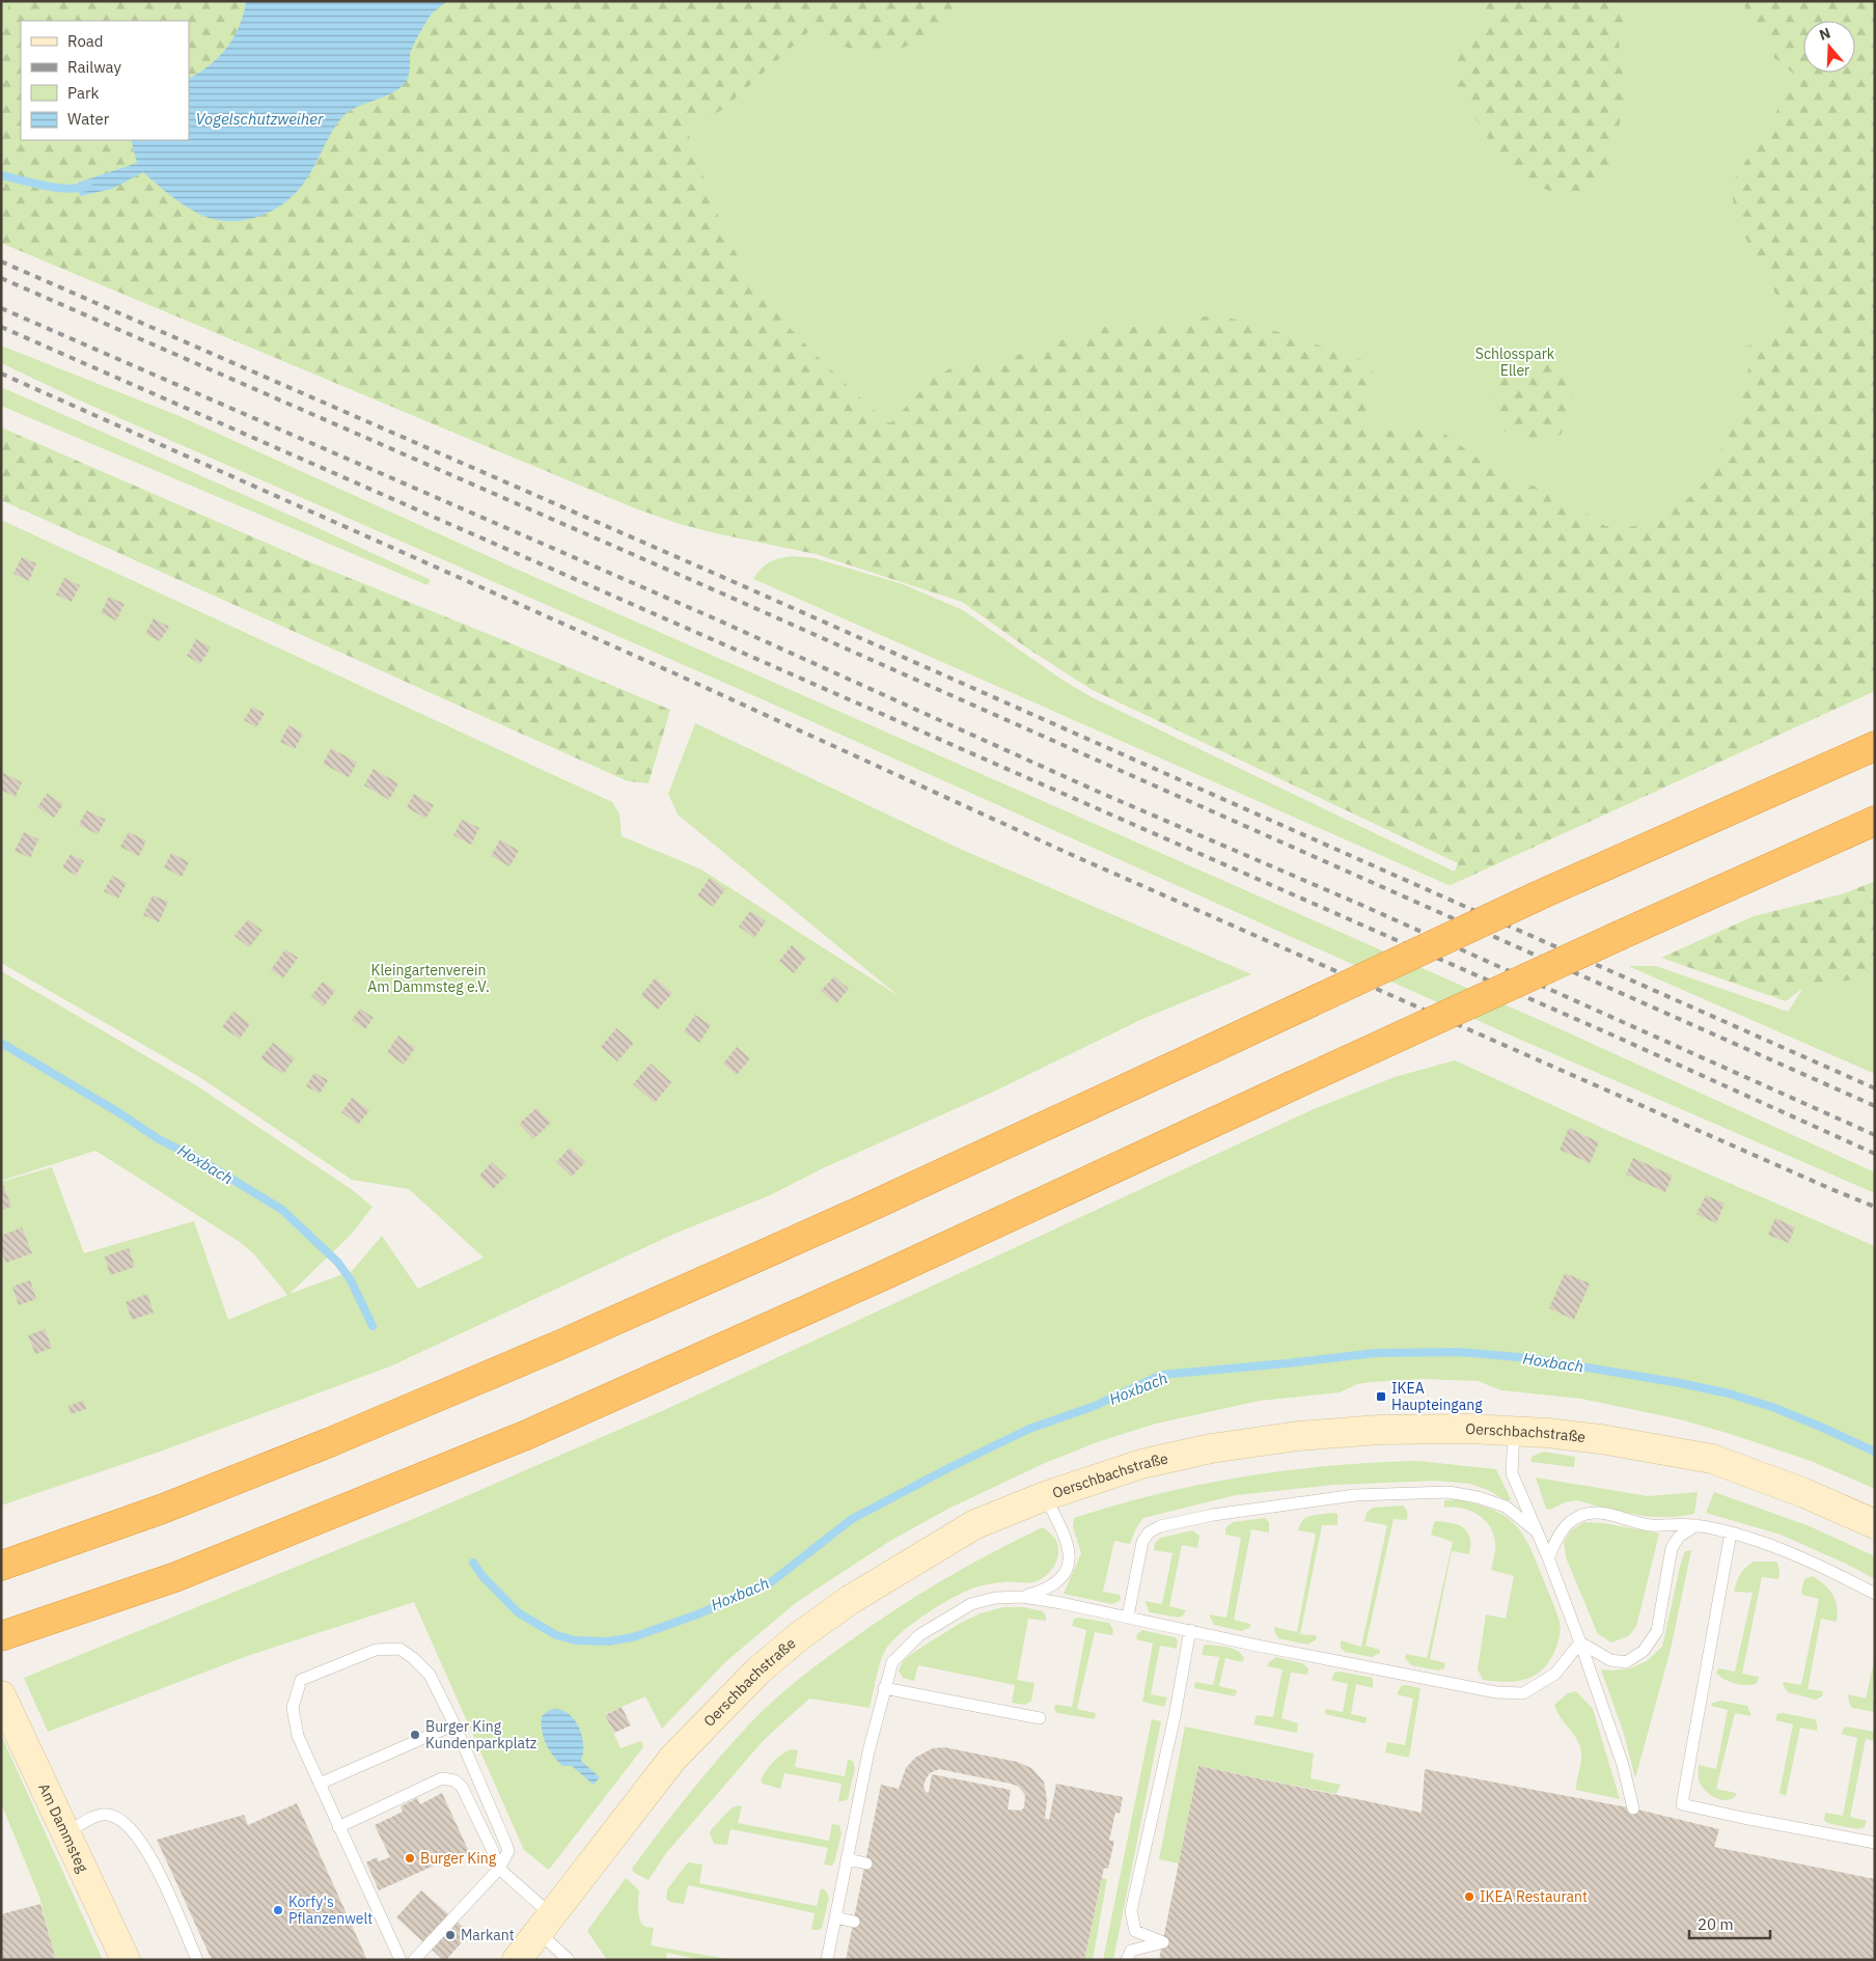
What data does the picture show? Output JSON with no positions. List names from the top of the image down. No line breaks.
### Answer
{"streets":{"main road":["Oerschbachstraße","Am Dammsteg"]},"water":["Vogelschutzweiher","Hoxbach"],"parks":["Schlosspark Eller","Kleingartenverein Am Dammsteg e.V."],"places":{"transit":["IKEA Haupteingang"],"other":["Burger King Kundenparkplatz","Burger King","IKEA Restaurant","Korfy's Pflanzenwelt","Markant"]},"legend":["Road","Railway","Park","Water"],"scale_bar":"20 m","north":"top"}
